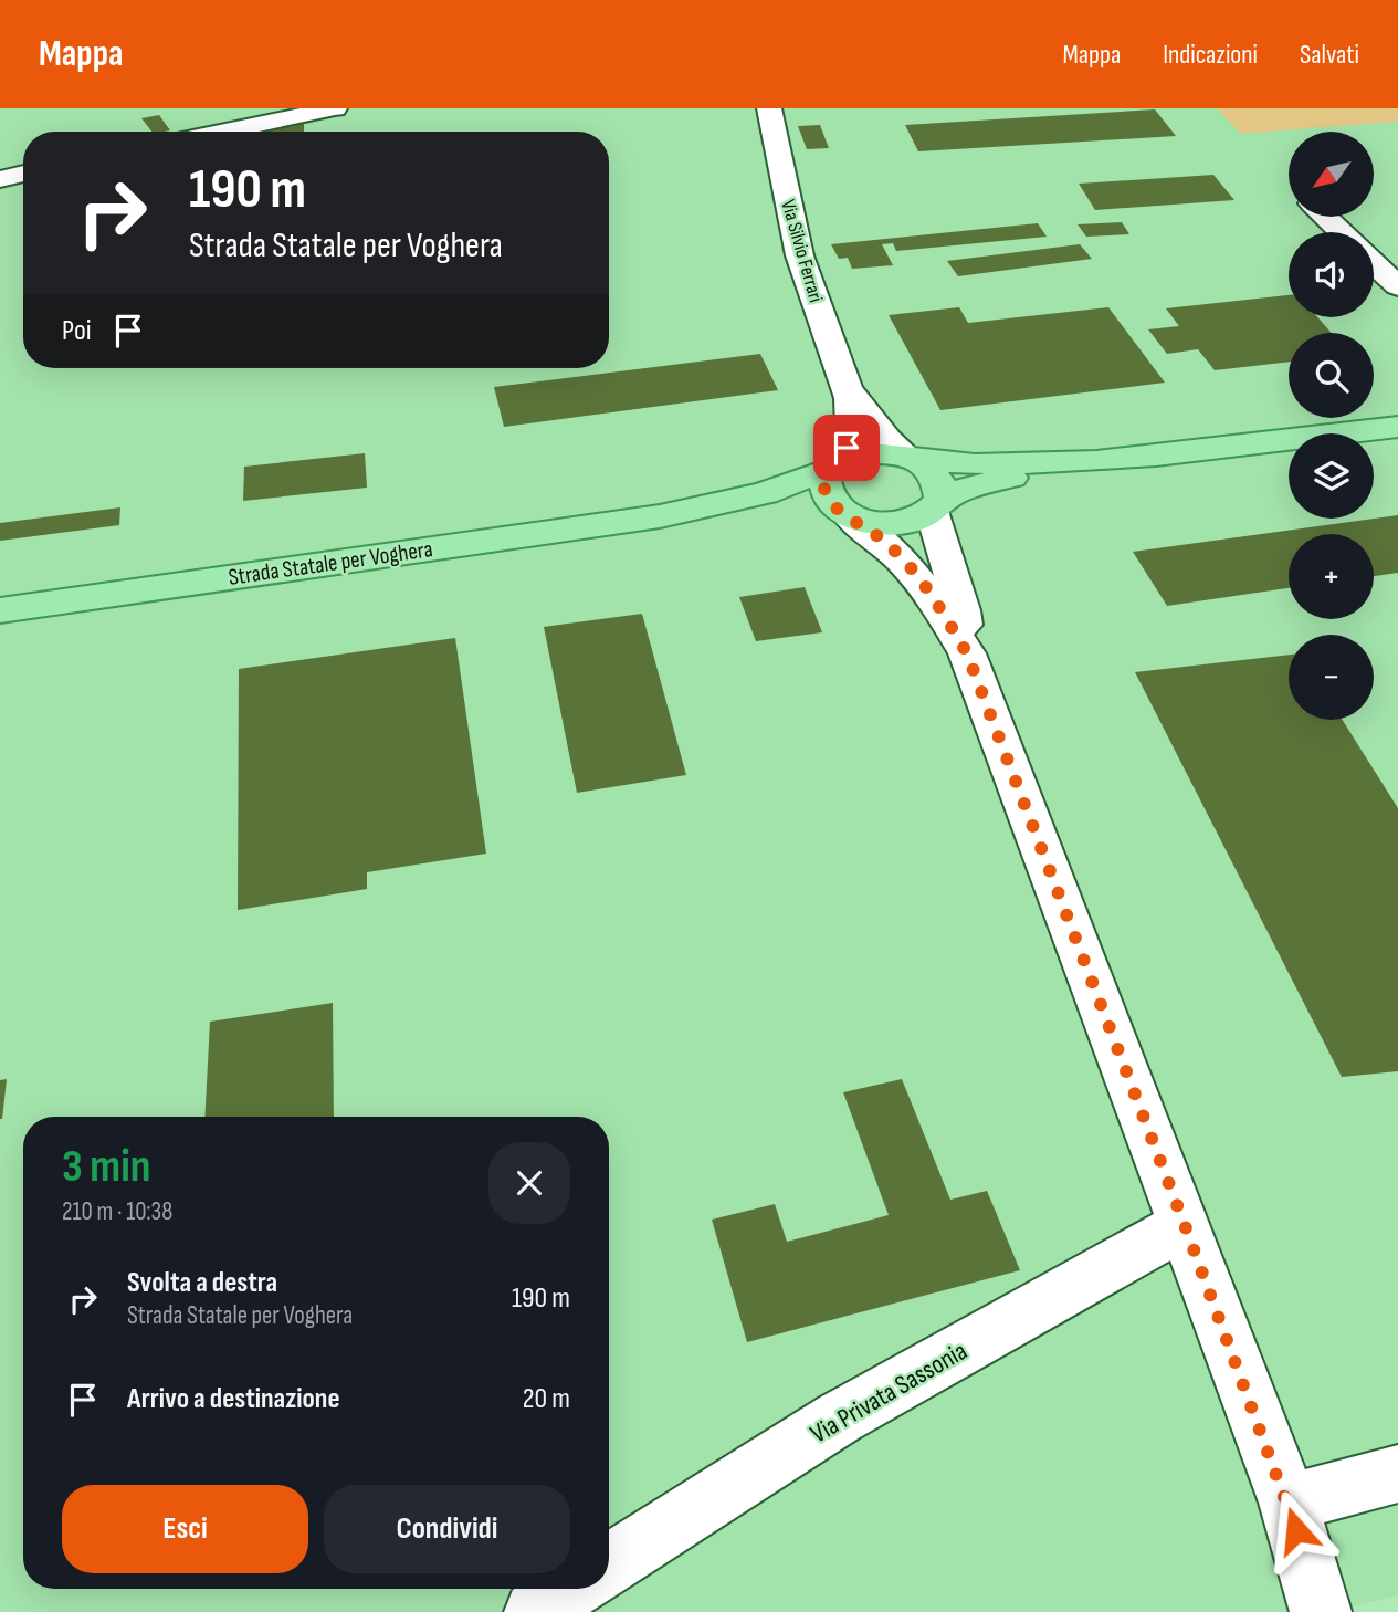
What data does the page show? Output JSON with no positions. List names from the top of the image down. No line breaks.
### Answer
{"streets":{"main road":["Strada Statale per Voghera"],"street":["Via Silvio Ferrari","Via Privata Sassonia"]},"crossings":[["Via Silvio Ferrari","Strada Statale per Voghera"]],"north":"bottom left","page":{"header":"Mappa","nav":["Mappa","Indicazioni","Salvati"],"map_buttons":["+","−"],"turn":["190 m","Strada Statale per Voghera"],"then":"Poi","heading":["3 min","210 m · 10:38"],"list":[{"name":"Svolta a destra","note":"Strada Statale per Voghera","value":"190 m"},{"name":"Arrivo a destinazione","value":"20 m"}],"buttons":["Esci","Condividi"]}}
